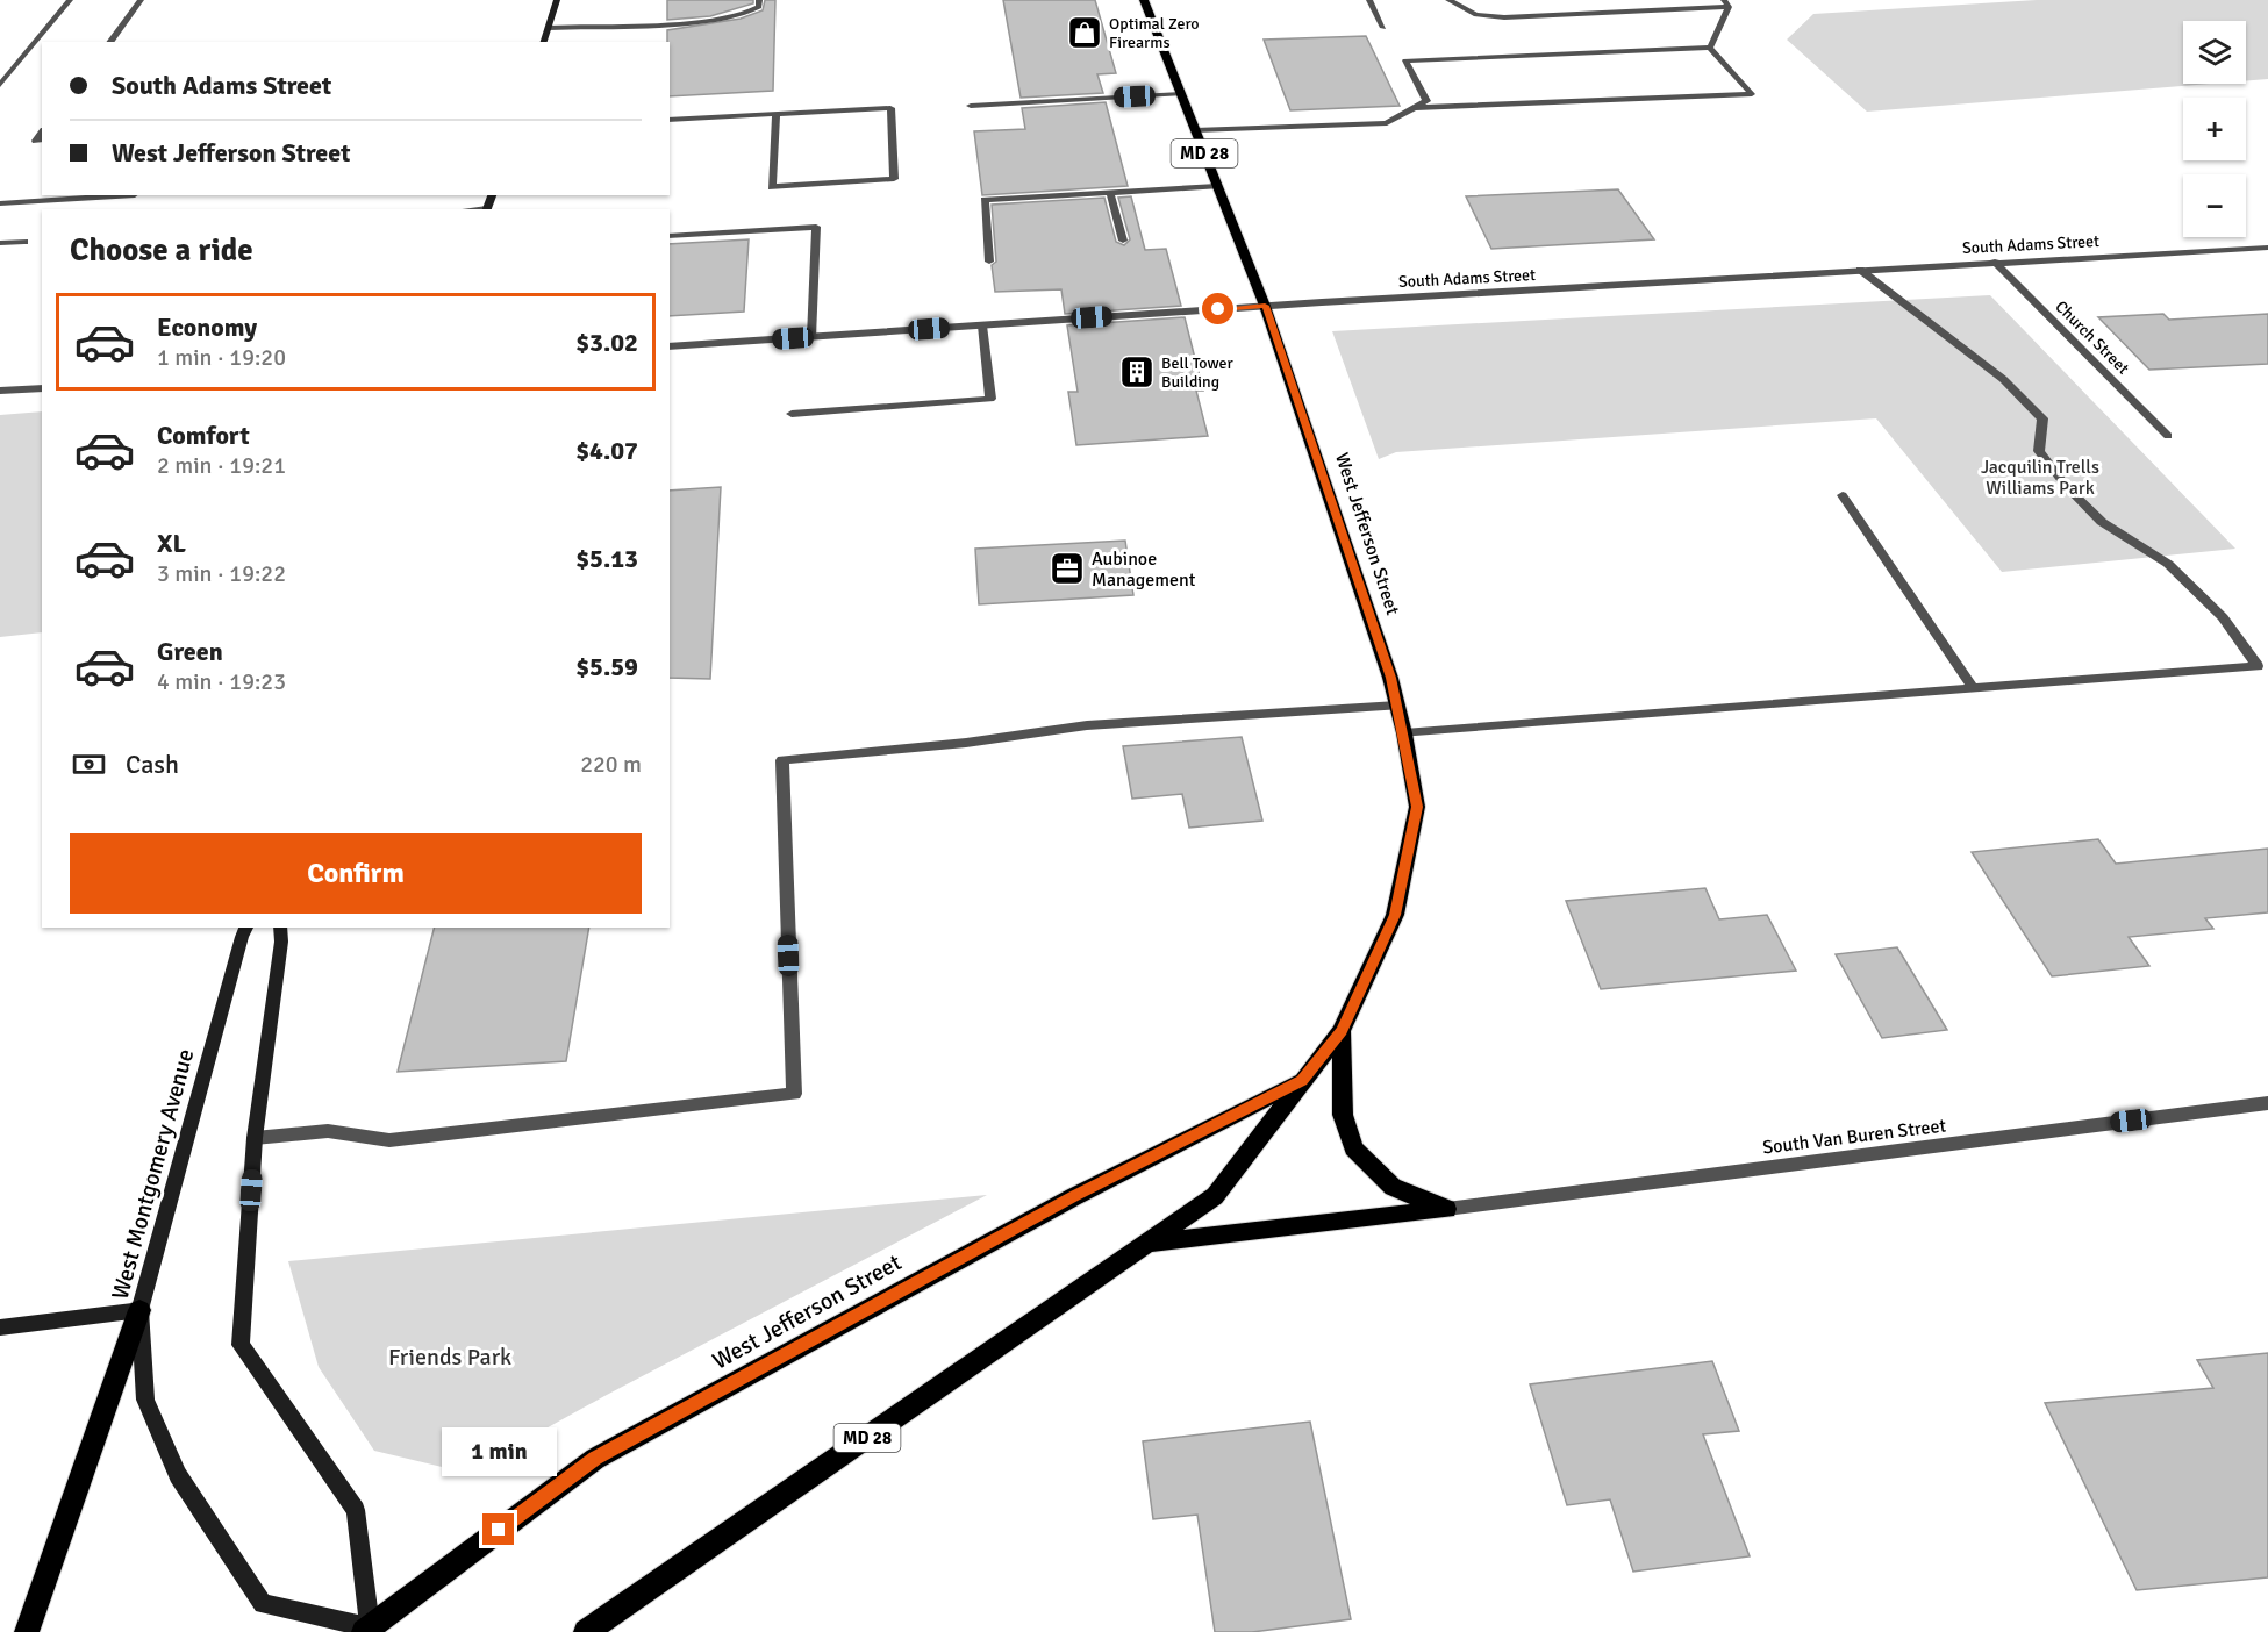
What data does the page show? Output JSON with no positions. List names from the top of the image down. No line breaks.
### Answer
{"streets":{"main road":["MD 28","West Jefferson Street"],"street":["South Adams Street","Church Street","South Van Buren Street","West Montgomery Avenue"]},"crossings":[["South Adams Street","Church Street"],["South Adams Street","West Jefferson Street"],["West Jefferson Street","West Montgomery Avenue"]],"parks":["Jacquilin Trells Williams Park","Friends Park"],"places":{"shop":["Optimal Zero Firearms"],"building":["Bell Tower Building"],"office":["Aubinoe Management"]},"page":{"map_buttons":["+","−"],"banner":["South Adams Street","West Jefferson Street"],"heading":"Choose a ride","list":[{"name":"Economy","note":"1 min · 19:20","value":"$3.02"},{"name":"Comfort","note":"2 min · 19:21","value":"$4.07"},{"name":"XL","note":"3 min · 19:22","value":"$5.13"},{"name":"Green","note":"4 min · 19:23","value":"$5.59"}],"pay":["Cash","220 m"],"buttons":"Confirm","bubble":"1 min"}}
